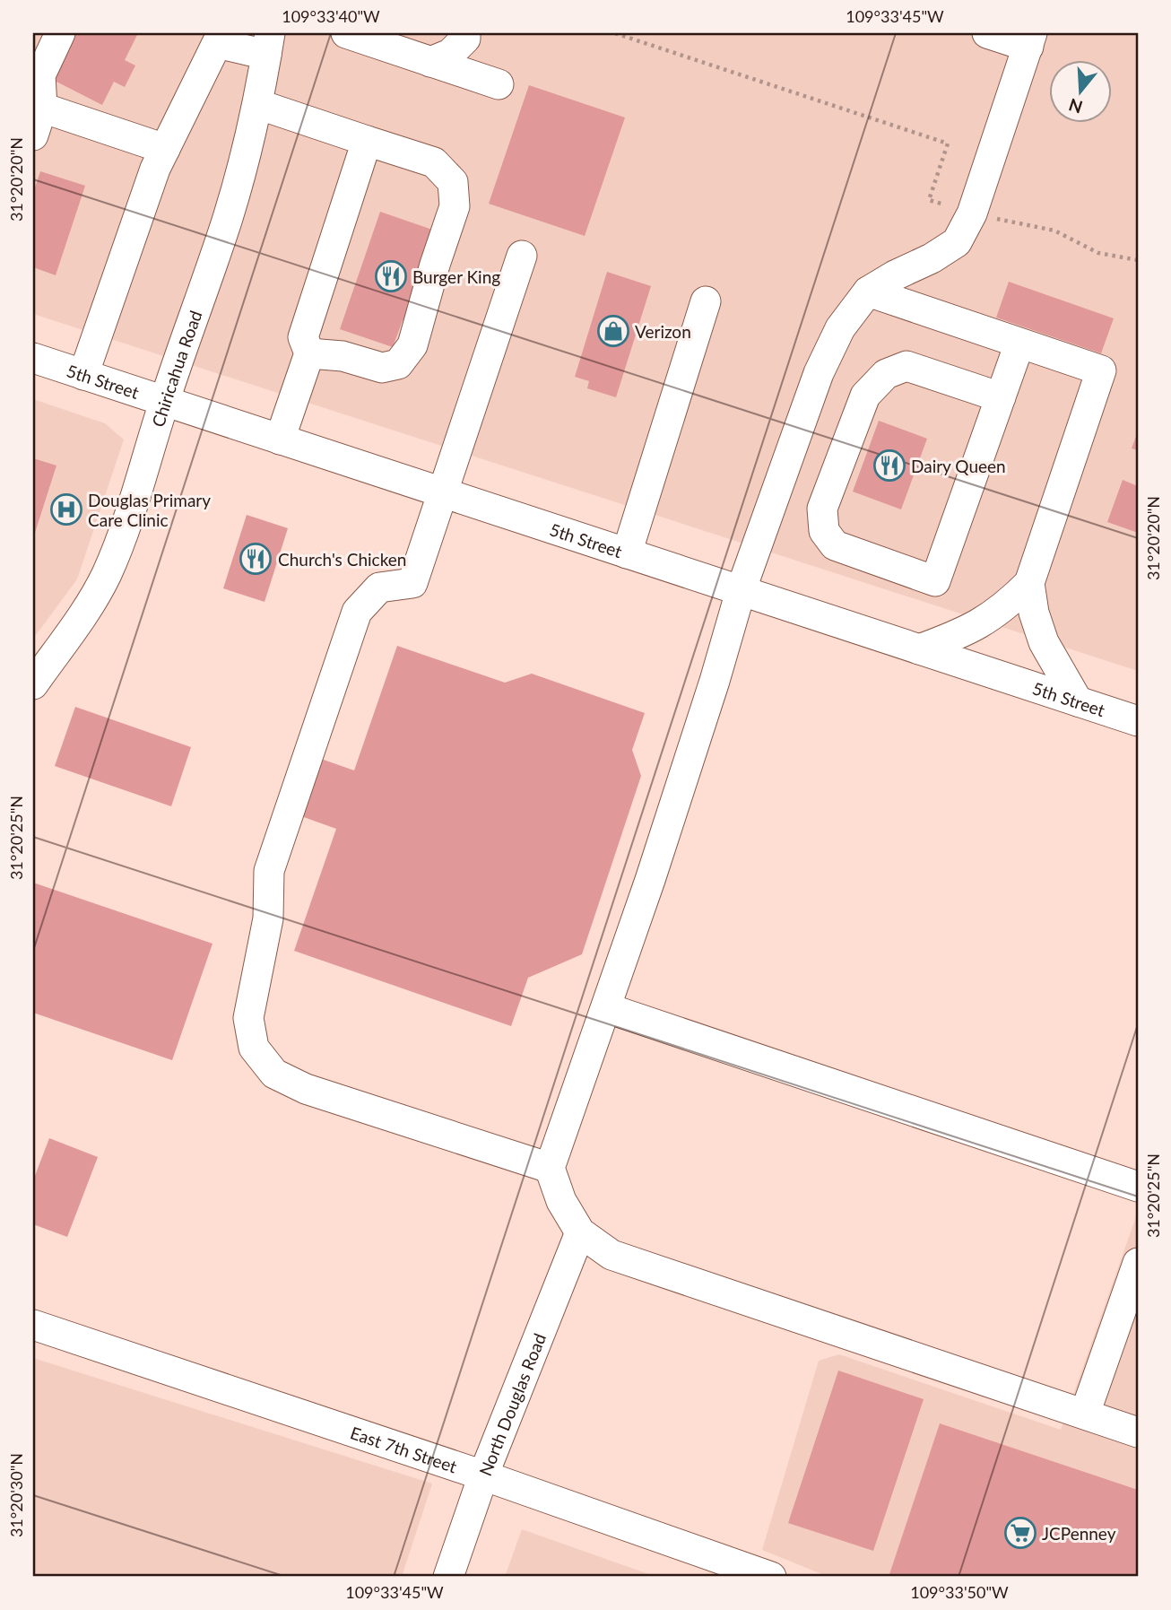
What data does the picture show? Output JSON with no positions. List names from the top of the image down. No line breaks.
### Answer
{"streets":{"street":["Chiricahua Road","5th Street","North Douglas Road","East 7th Street"]},"crossings":[["Chiricahua Road","5th Street"],["North Douglas Road","East 7th Street"]],"places":{"restaurant":["Burger King","Dairy Queen","Church's Chicken"],"shop":["Verizon"],"hospital":["Douglas Primary Care Clinic"],"supermarket":["JCPenney"]},"north":"bottom","coordinates":["109°33'40\"W","109°33'45\"W","31°20'20\"N","31°20'25\"N","31°20'30\"N","109°33'50\"W"]}
